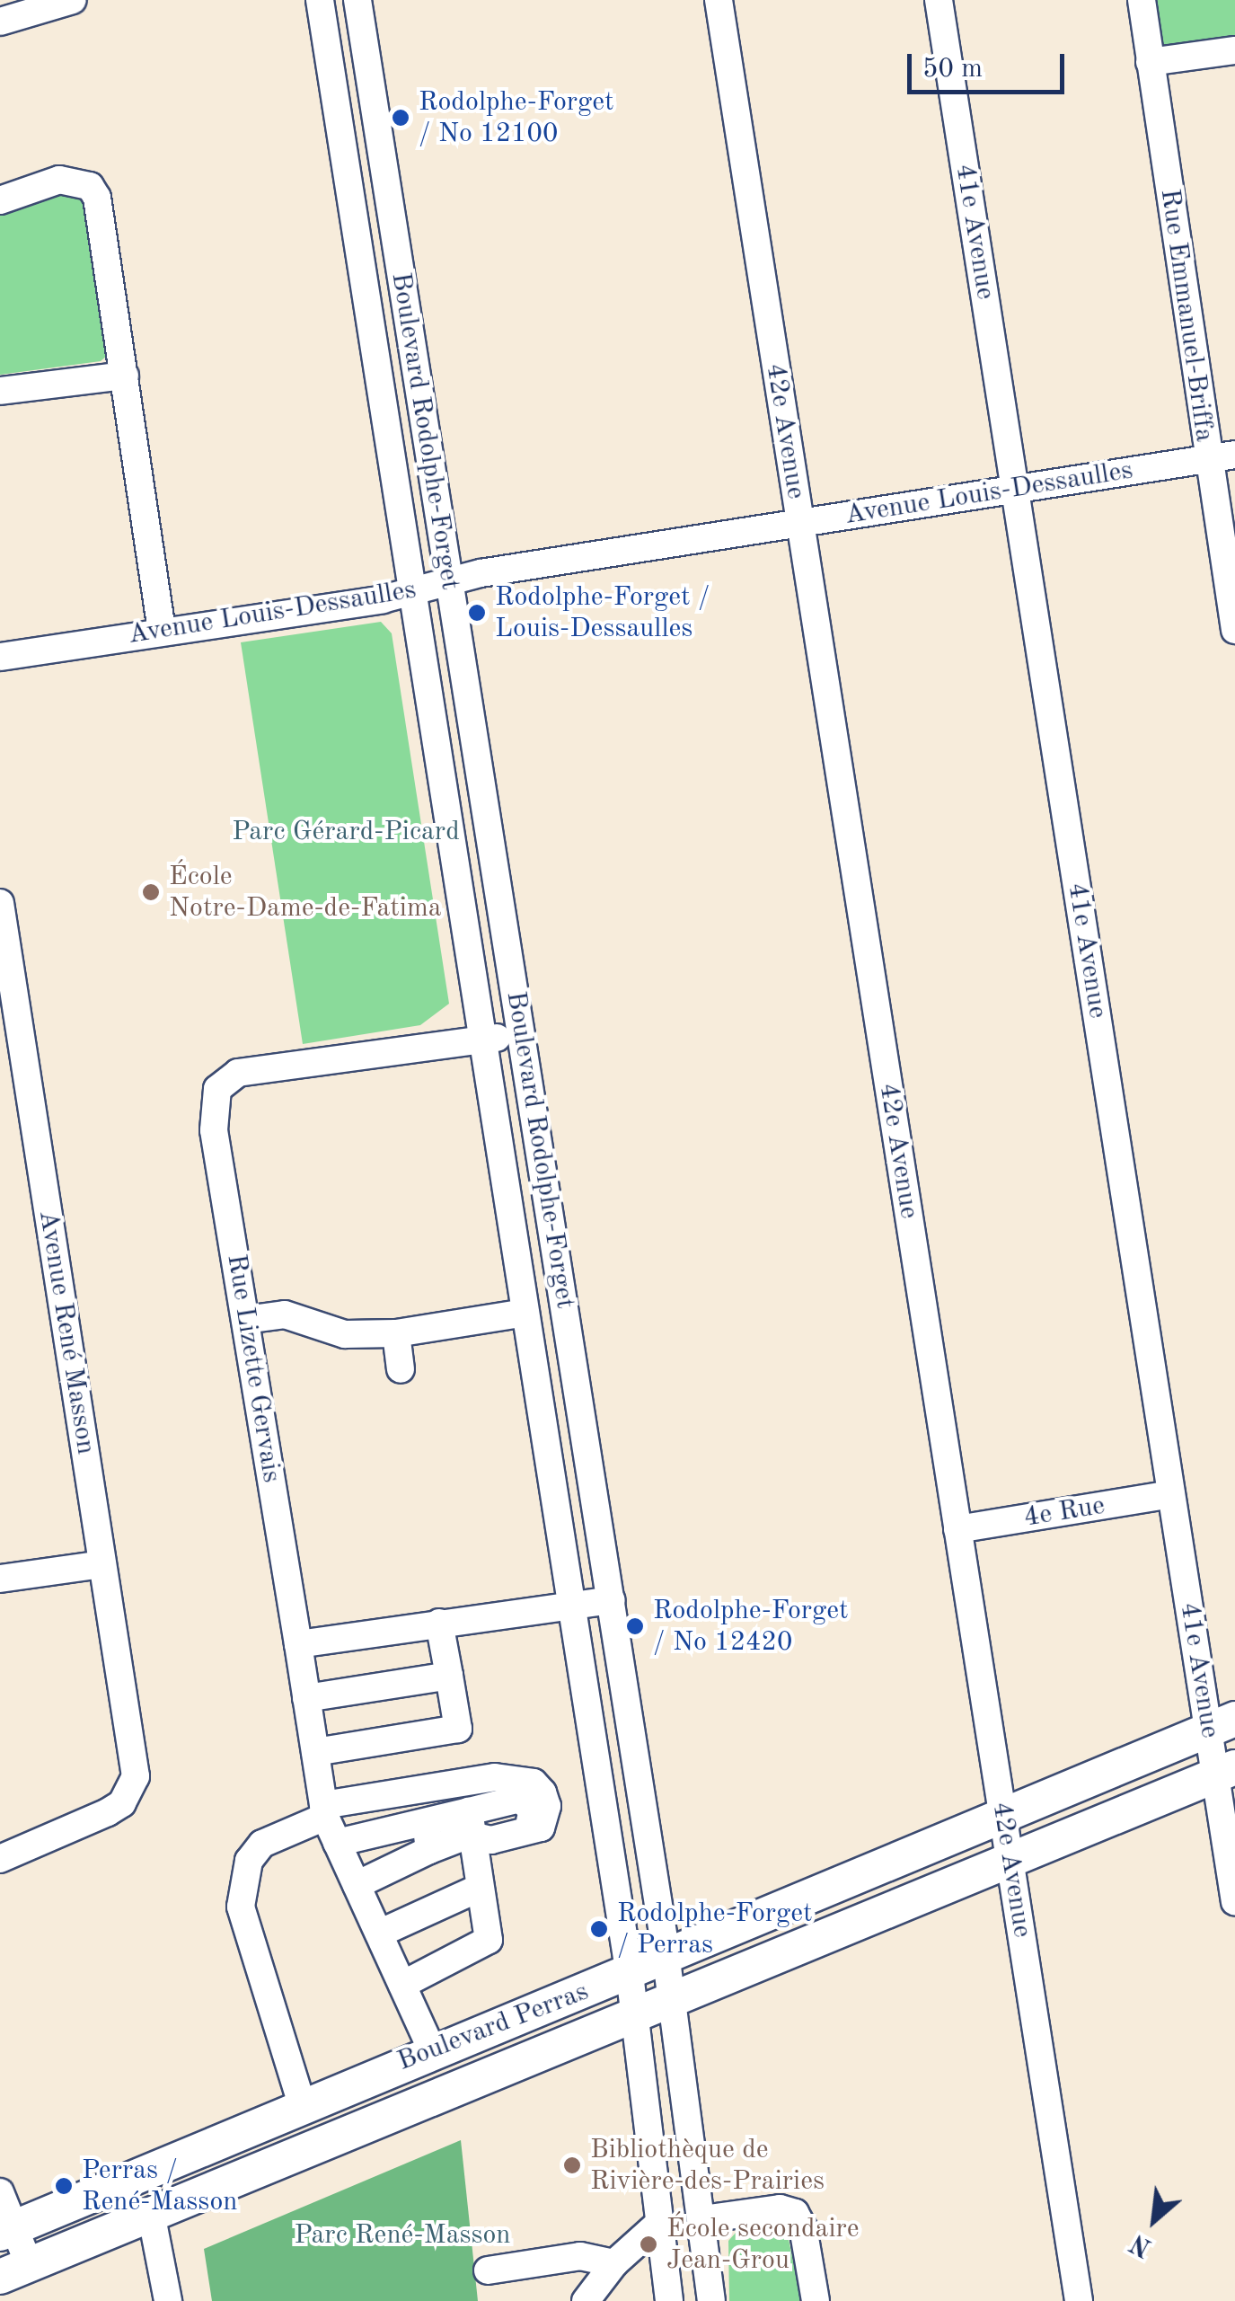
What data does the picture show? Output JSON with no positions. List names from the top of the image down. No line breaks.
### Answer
{"streets":{"main road":["Boulevard Perras"],"street":["41e Avenue","Rue Emmanuel-Briffa","Boulevard Rodolphe-Forget","42e Avenue","Avenue Louis-Dessaulles","Avenue René Masson","Rue Lizette Gervais","4e Rue"]},"crossings":[["41e Avenue","Avenue Louis-Dessaulles"],["41e Avenue","4e Rue"],["41e Avenue","Boulevard Perras"],["Rue Emmanuel-Briffa","Avenue Louis-Dessaulles"],["Boulevard Rodolphe-Forget","Avenue Louis-Dessaulles"],["Boulevard Rodolphe-Forget","Rue Lizette Gervais"],["Boulevard Rodolphe-Forget","Boulevard Perras"],["42e Avenue","Avenue Louis-Dessaulles"],["42e Avenue","4e Rue"],["42e Avenue","Boulevard Perras"],["Rue Lizette Gervais","Boulevard Perras"]],"parks":["Parc Gérard-Picard","Parc René-Masson"],"places":["Rodolphe-Forget / No 12100","Rodolphe-Forget / Louis-Dessaulles","École Notre-Dame-de-Fatima","Rodolphe-Forget / No 12420","Rodolphe-Forget / Perras","Bibliothèque de Rivière-des-Prairies","Perras / René-Masson","École secondaire Jean-Grou"],"scale_bar":"50 m","north":"bottom left"}
